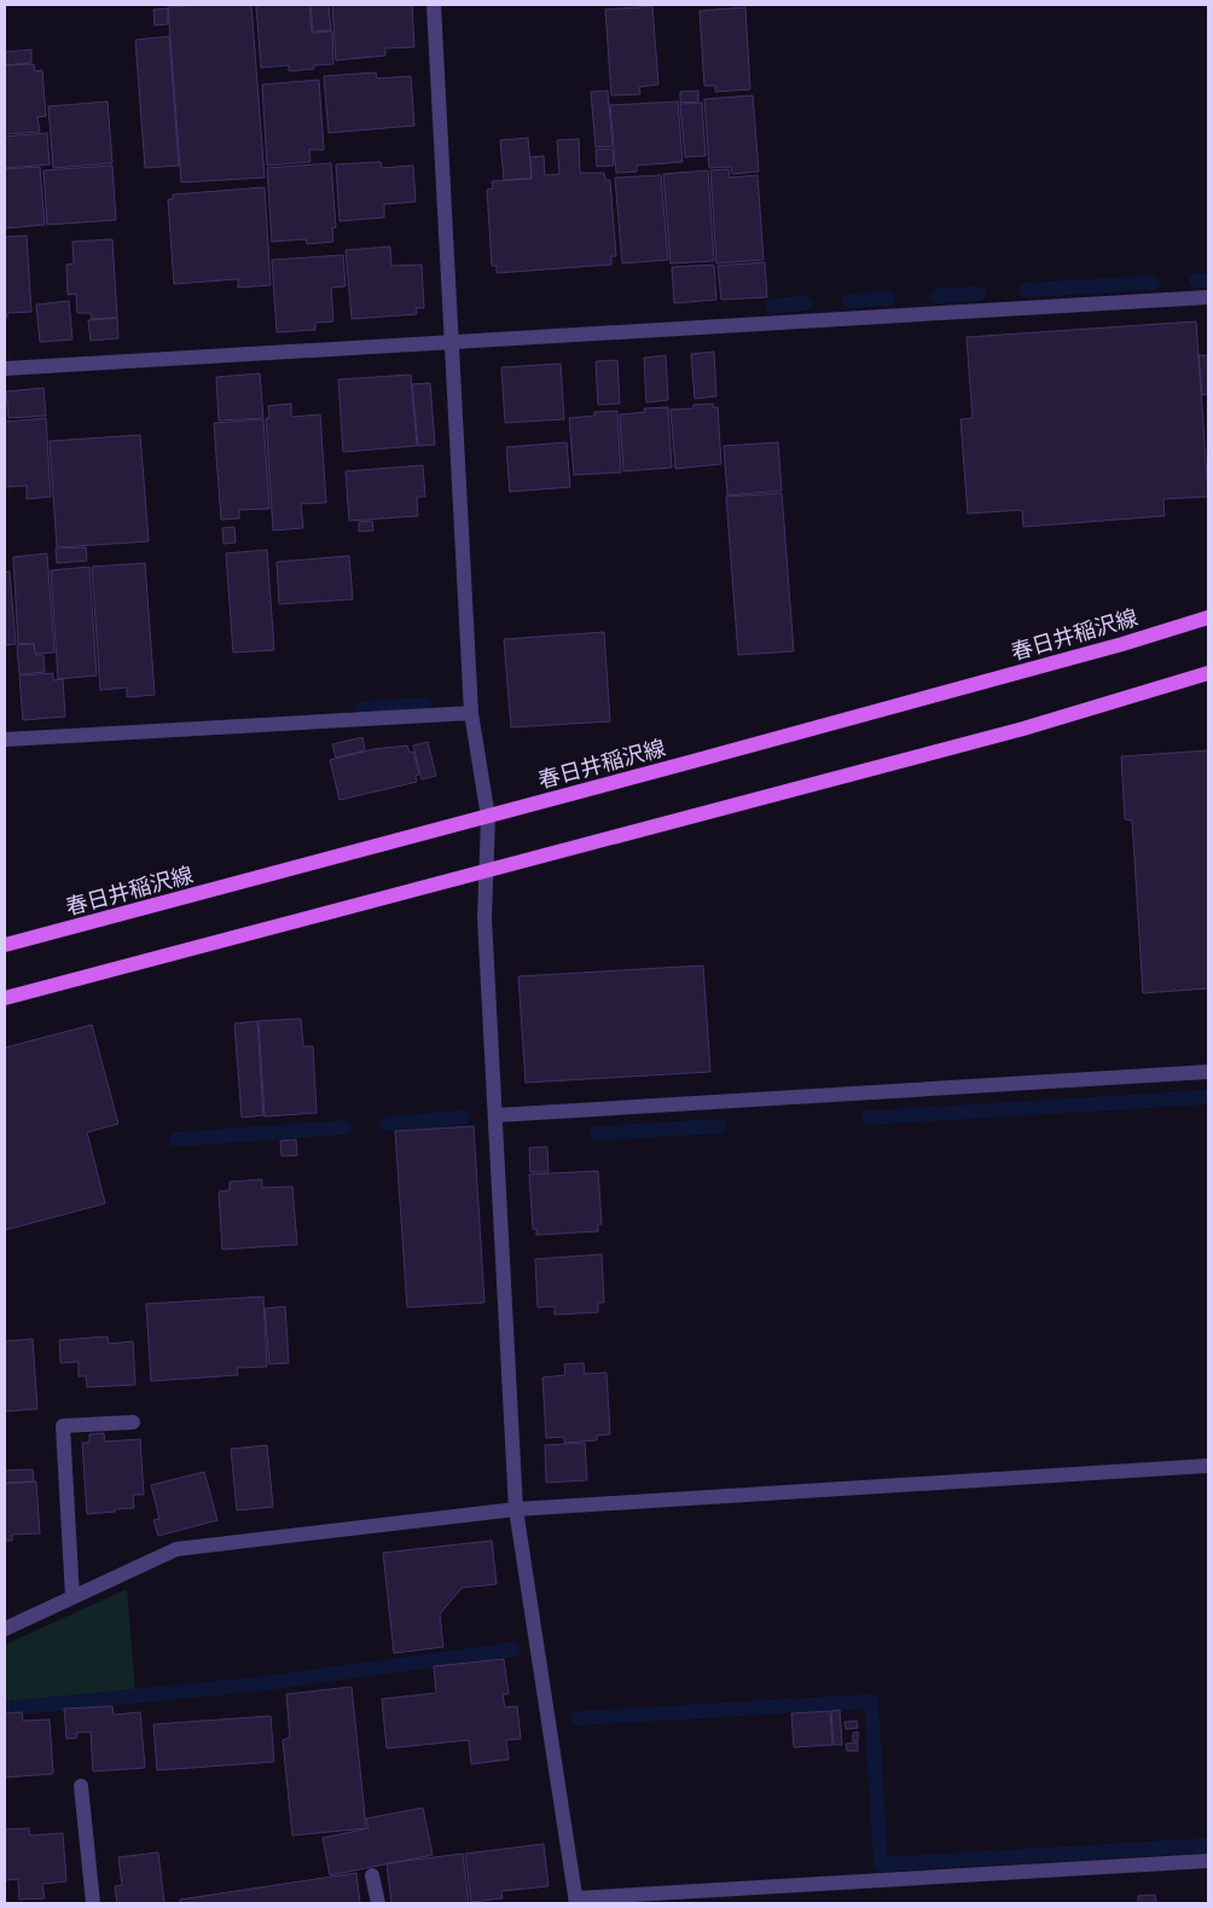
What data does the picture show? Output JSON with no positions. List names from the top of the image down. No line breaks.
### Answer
{"streets":{"main road":["春日井稲沢線"]}}
